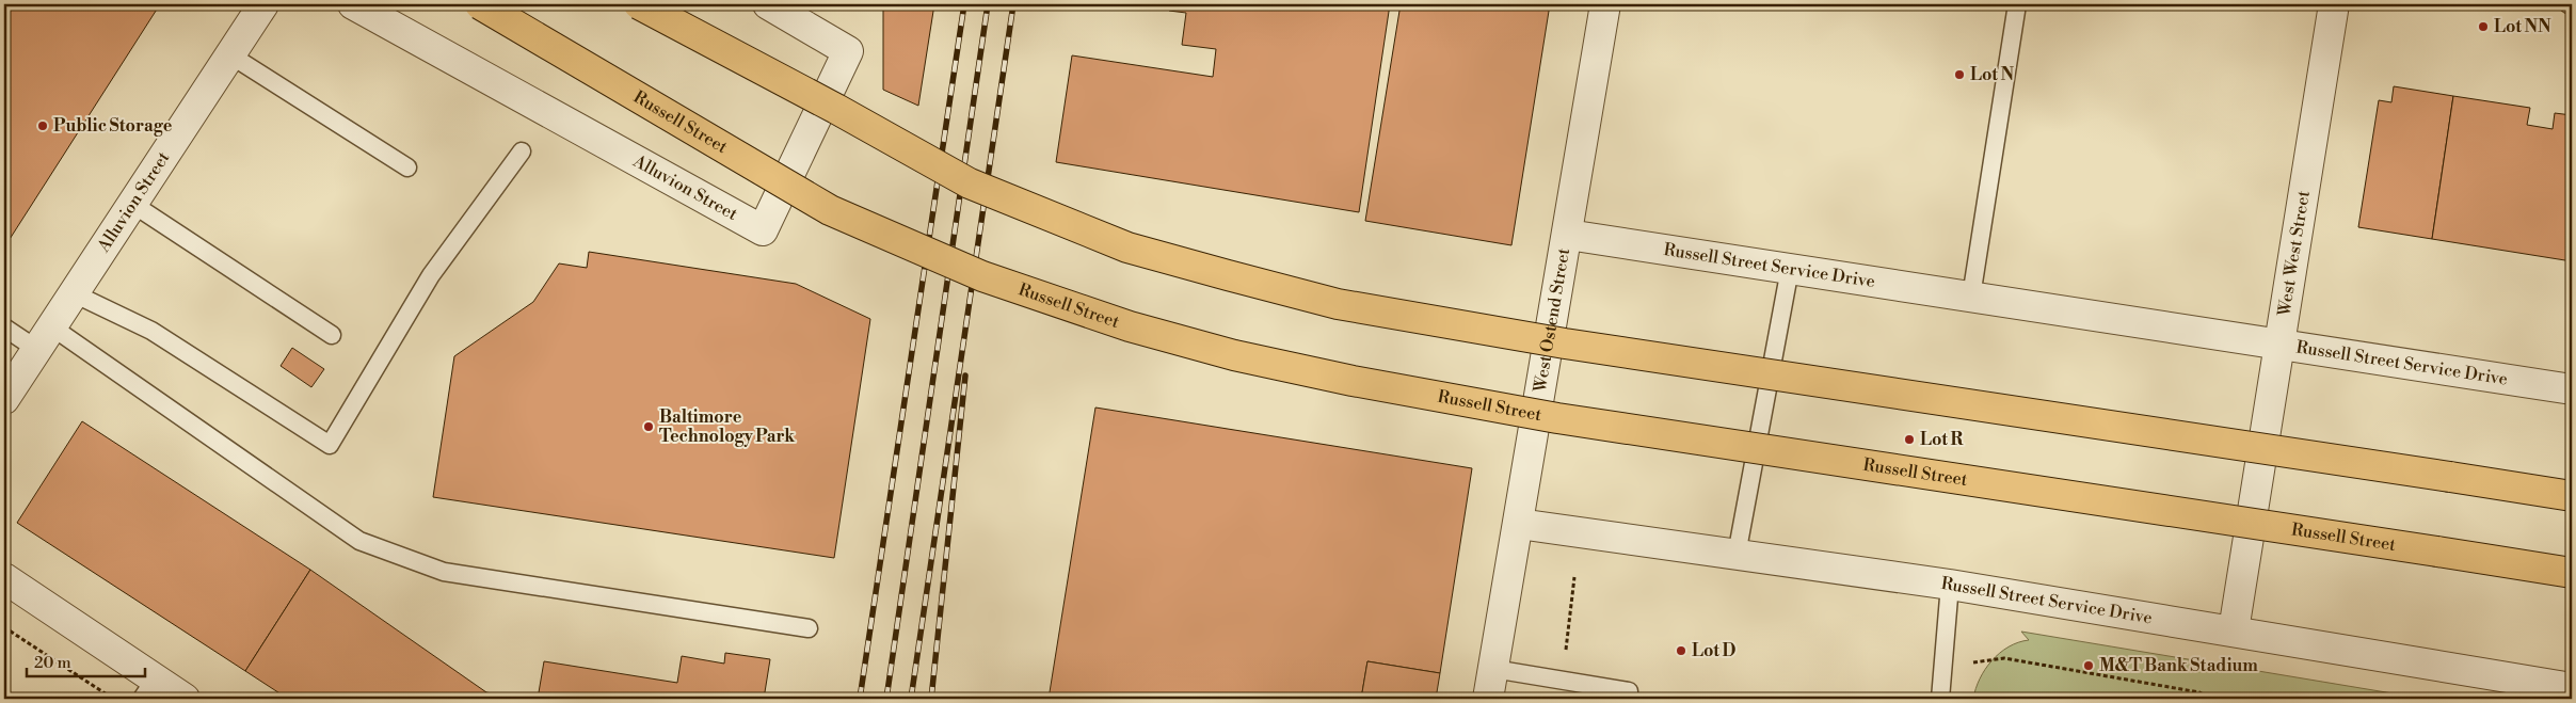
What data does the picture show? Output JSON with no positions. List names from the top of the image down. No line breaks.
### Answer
{"streets":{"main road":["Russell Street"],"street":["Alluvion Street","West West Street","Russell Street Service Drive","West Ostend Street"]},"crossings":[["West West Street","Russell Street Service Drive"],["Russell Street Service Drive","West Ostend Street"]],"places":["Lot NN","Lot N","Public Storage","Baltimore Technology Park","Lot R","Lot D","M&T Bank Stadium"],"scale_bar":"20 m"}
